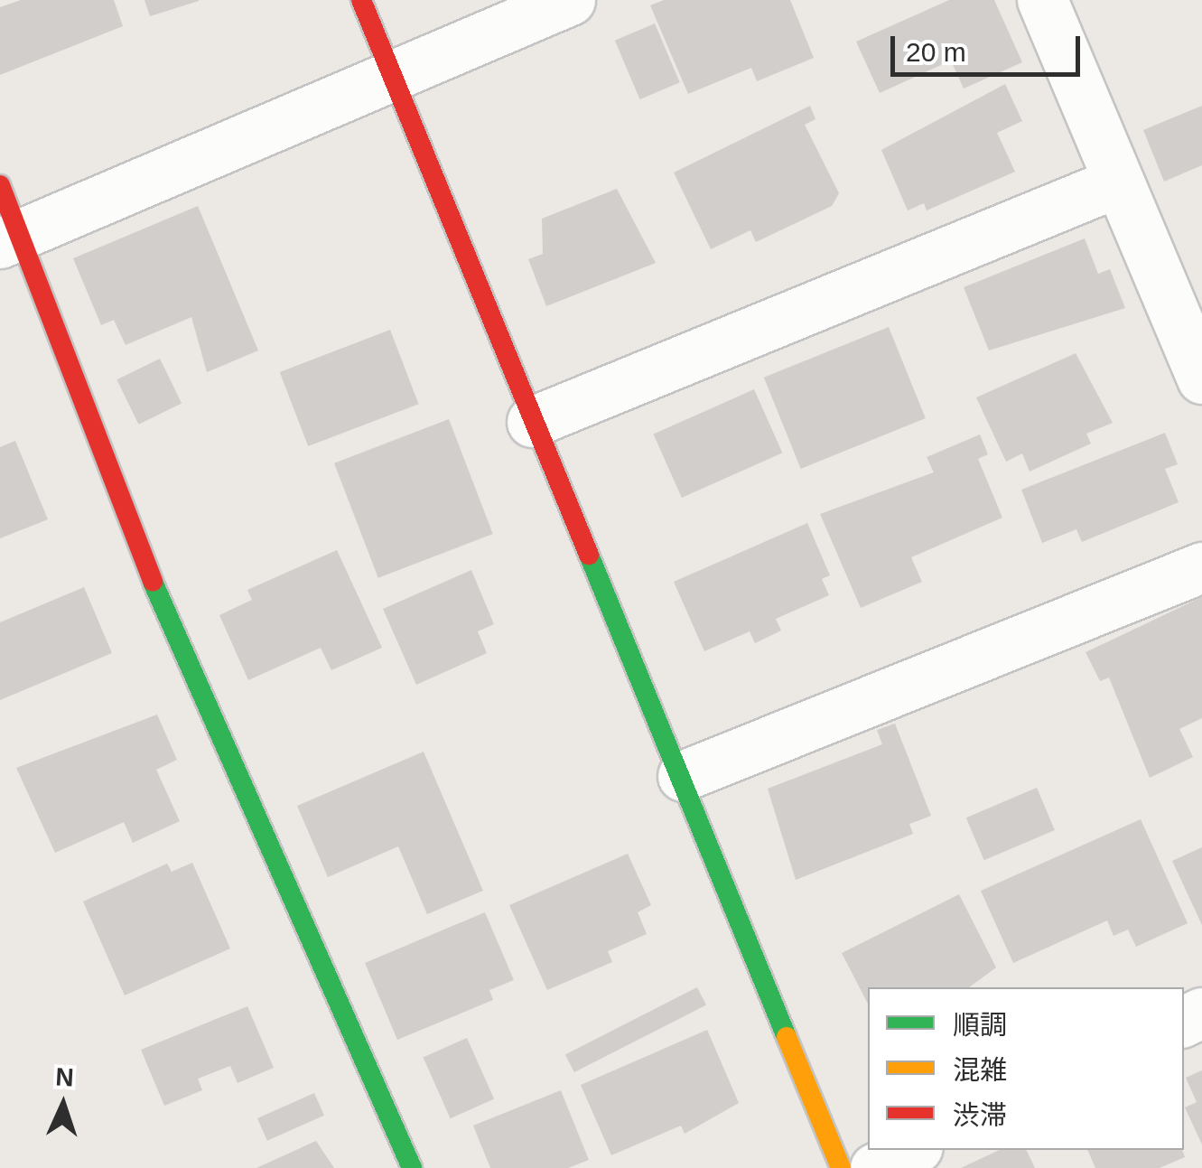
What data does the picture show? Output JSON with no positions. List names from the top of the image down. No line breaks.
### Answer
{"legend":["順調","混雑","渋滞"],"scale_bar":"20 m","north":"top"}
